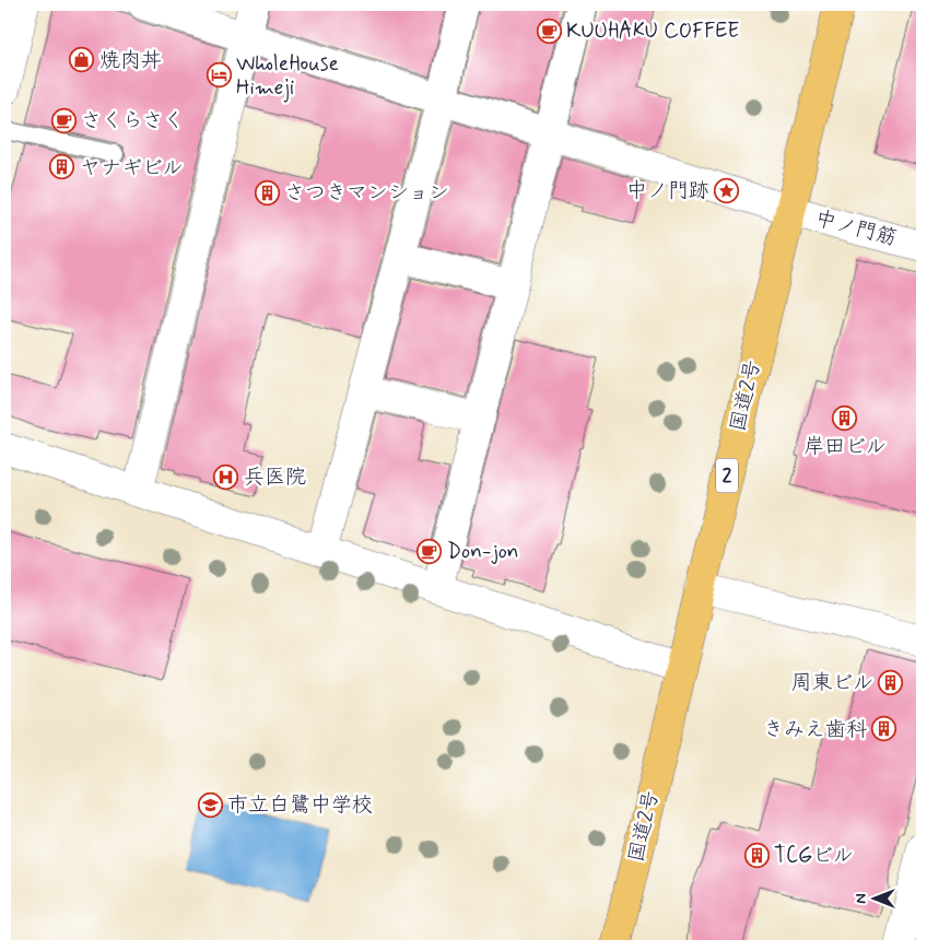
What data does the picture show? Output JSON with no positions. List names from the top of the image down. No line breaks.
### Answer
{"streets":{"highway":["国道2号","2"],"street":["中ノ門筋"]},"crossings":[["中ノ門筋","国道2号"]],"places":{"cafe":["KUUHAKU COFFEE","さくらさく","Don-jon"],"shop":["焼肉丼"],"hotel":["WholeHouse Himeji"],"building":["ヤナギビル","さつきマンション","岸田ビル","周東ビル","きみえ歯科","TCGビル"],"place":["中ノ門跡"],"hospital":["兵医院"],"school or university":["市立白鷺中学校"]},"north":"left"}
